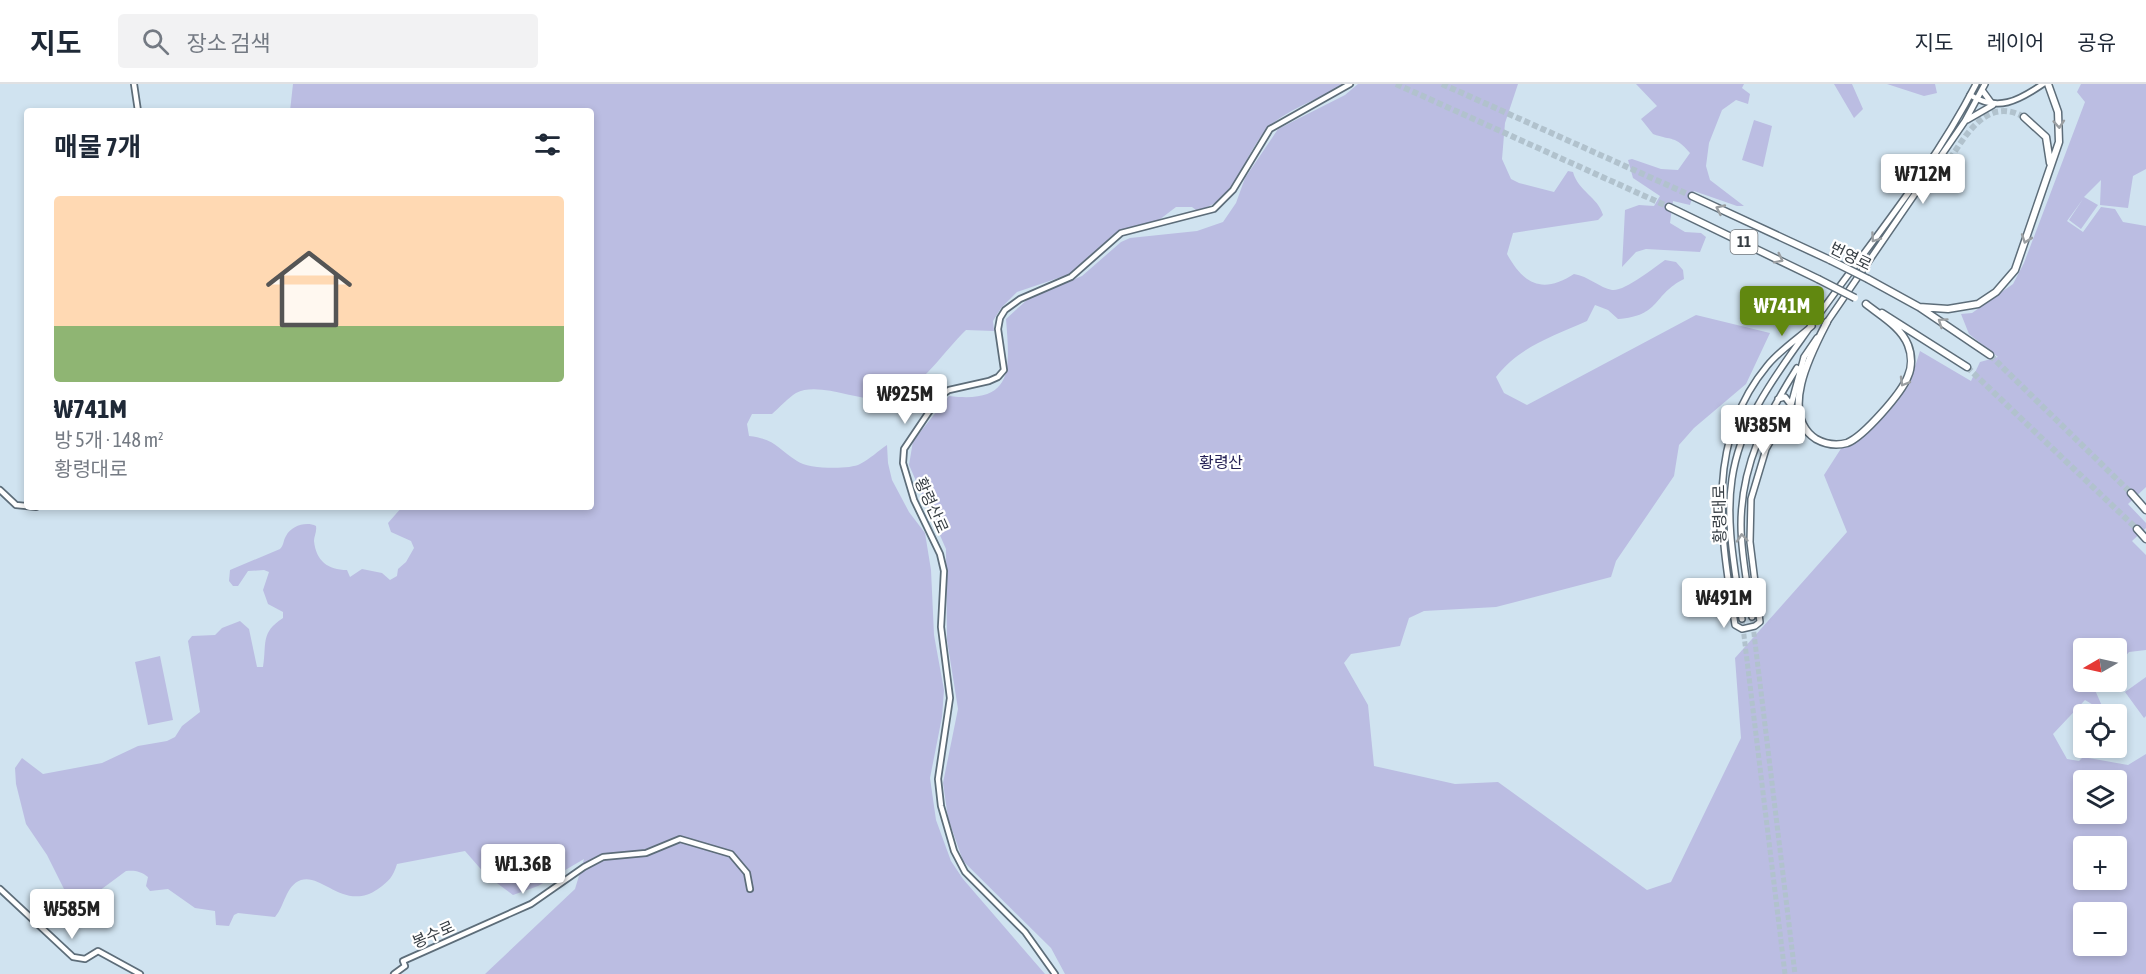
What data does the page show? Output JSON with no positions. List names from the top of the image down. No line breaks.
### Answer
{"streets":{"highway":["11","번영로"],"main road":["황령대로"],"street":["황령산로","봉수로"]},"parks":["황령산"],"north":"left","page":{"header":"지도","search":"장소 검색","nav":["지도","레이어","공유"],"heading":"매물 7개","price":["₩712M","₩741M","₩925M","₩385M","₩491M","₩1.36B","₩585M"],"list":[{"name":"₩741M","note":"방 5개 · 148 m² · 황령대로"}],"map_buttons":["+","−"]}}
